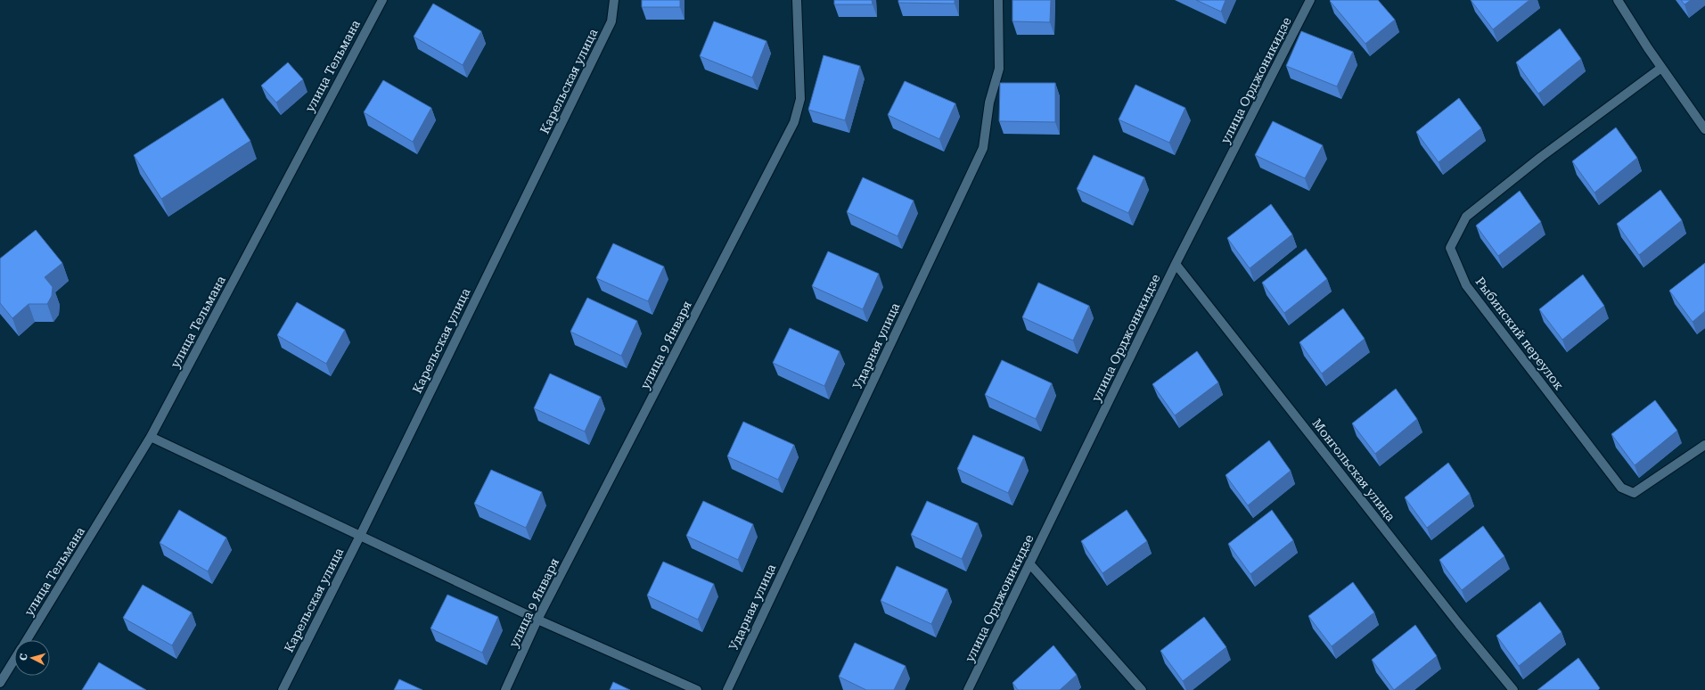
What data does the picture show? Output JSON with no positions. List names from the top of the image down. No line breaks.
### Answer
{"streets":{"street":["улица Тельмана","улица Орджоникидзе","Карельская улица","Рыбинский переулок","улица 9 Января","Ударная улица","Монгольская улица"]},"crossings":[["улица Орджоникидзе","Монгольская улица"]],"north":"left"}
